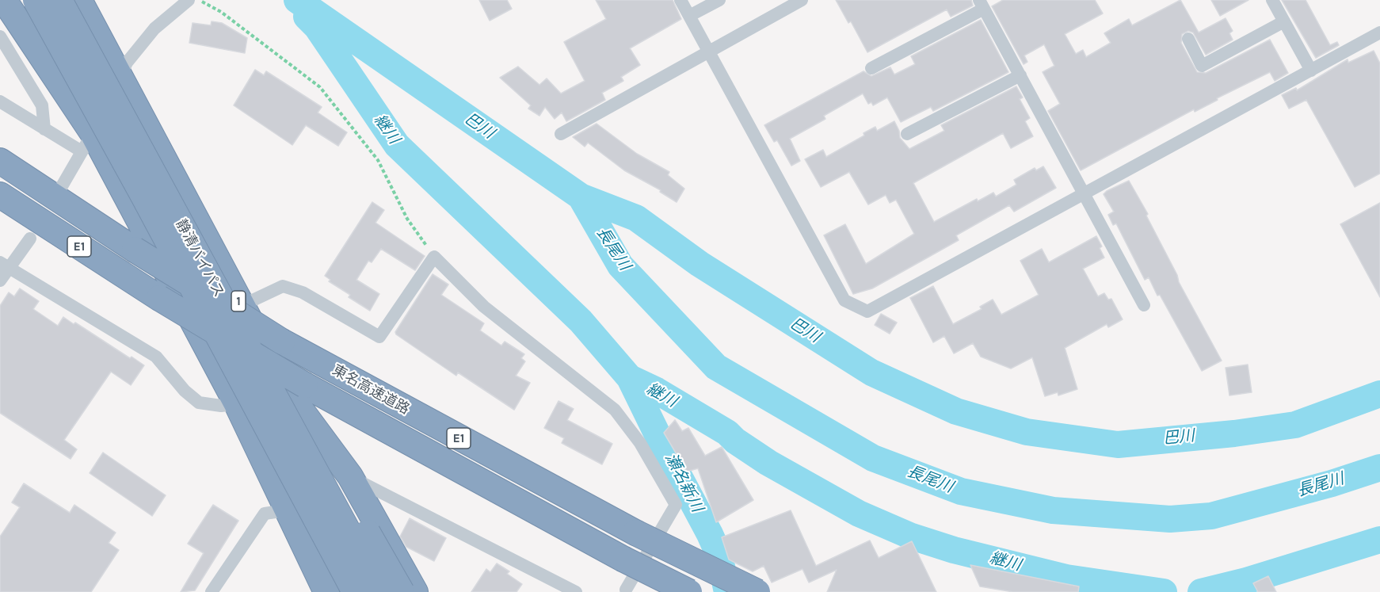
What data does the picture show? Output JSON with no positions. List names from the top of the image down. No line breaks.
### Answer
{"streets":{"highway":["E1","静清バイパス","1","東名高速道路"]},"crossings":[["静清バイパス","1"],["1","東名高速道路"]],"water":["巴川","継川","長尾川","瀬名新川"]}
